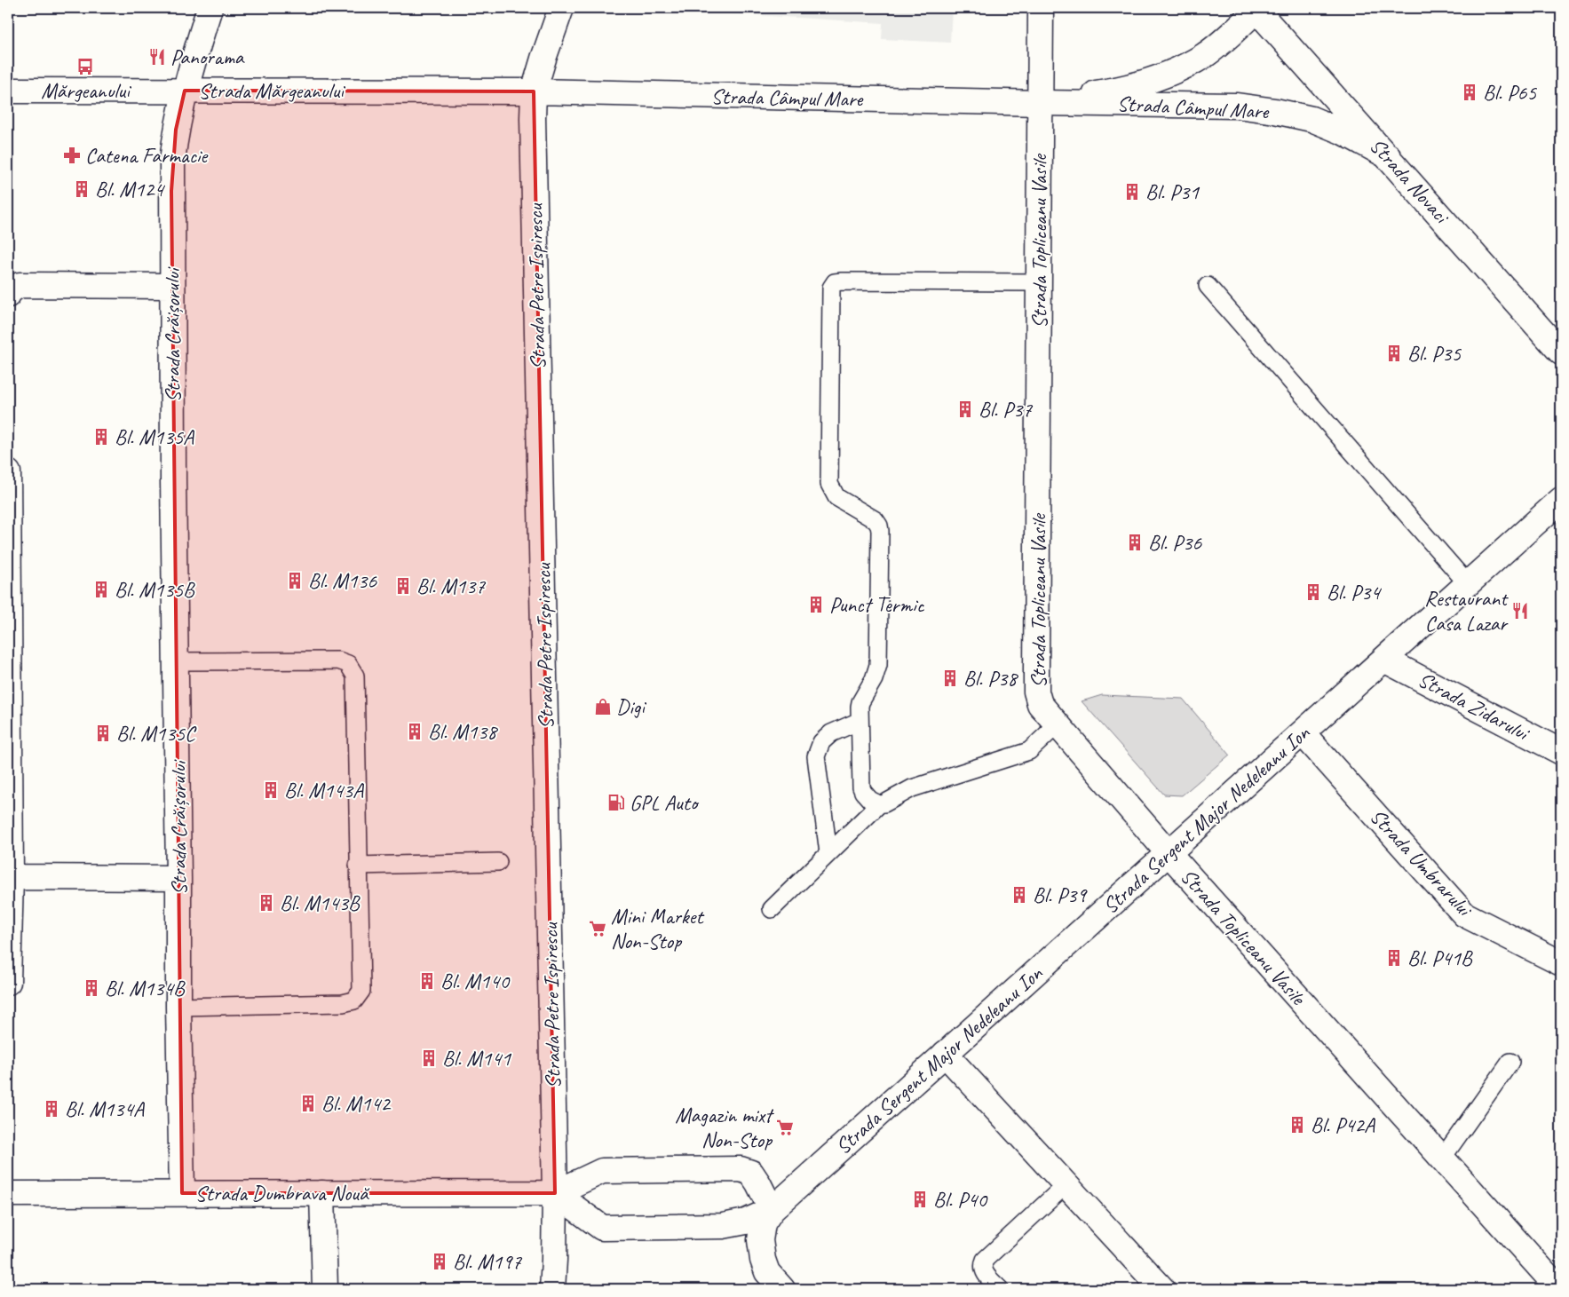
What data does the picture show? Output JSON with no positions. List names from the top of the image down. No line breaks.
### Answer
{"streets":{"street":["Strada Mărgeanului","Strada Câmpul Mare","Strada Novaci","Strada Topliceanu Vasile","Strada Petre Ispirescu","Strada Crăișorului","Strada Zidarului","Strada Sergent Major Nedeleanu Ion","Strada Umbrarului","Strada Dumbrava Nouă"]},"crossings":[["Strada Mărgeanului","Strada Câmpul Mare"],["Strada Mărgeanului","Strada Petre Ispirescu"],["Strada Mărgeanului","Strada Crăișorului"],["Strada Câmpul Mare","Strada Novaci"],["Strada Câmpul Mare","Strada Topliceanu Vasile"],["Strada Câmpul Mare","Strada Petre Ispirescu"],["Strada Topliceanu Vasile","Strada Sergent Major Nedeleanu Ion"],["Strada Petre Ispirescu","Strada Dumbrava Nouă"],["Strada Crăișorului","Strada Dumbrava Nouă"],["Strada Zidarului","Strada Sergent Major Nedeleanu Ion"],["Strada Sergent Major Nedeleanu Ion","Strada Umbrarului"],["Strada Sergent Major Nedeleanu Ion","Strada Dumbrava Nouă"]],"places":{"restaurant":["Panorama","Restaurant Casa Lazar"],"bus stop":["Mărgeanului"],"building":["Bl. P65","Bl. M124","Bl. P31","Bl. P35","Bl. P37","Bl. M135A","Bl. P36","Bl. M136","Bl. M137","Bl. M135B","Bl. P34","Punct Termic","Bl. P38","Bl. M138","Bl. M135C","Bl. M143A","Bl. P39","Bl. M143B","Bl. P41B","Bl. M140","Bl. M134B","Bl. M141","Bl. M142","Bl. M134A","Bl. P42A","Bl. P40","Bl. M197"],"pharmacy":["Catena Farmacie"],"shop":["Digi"],"fuel station":["GPL Auto"],"supermarket":["Mini Market Non-Stop","Magazin mixt Non-Stop"]}}
